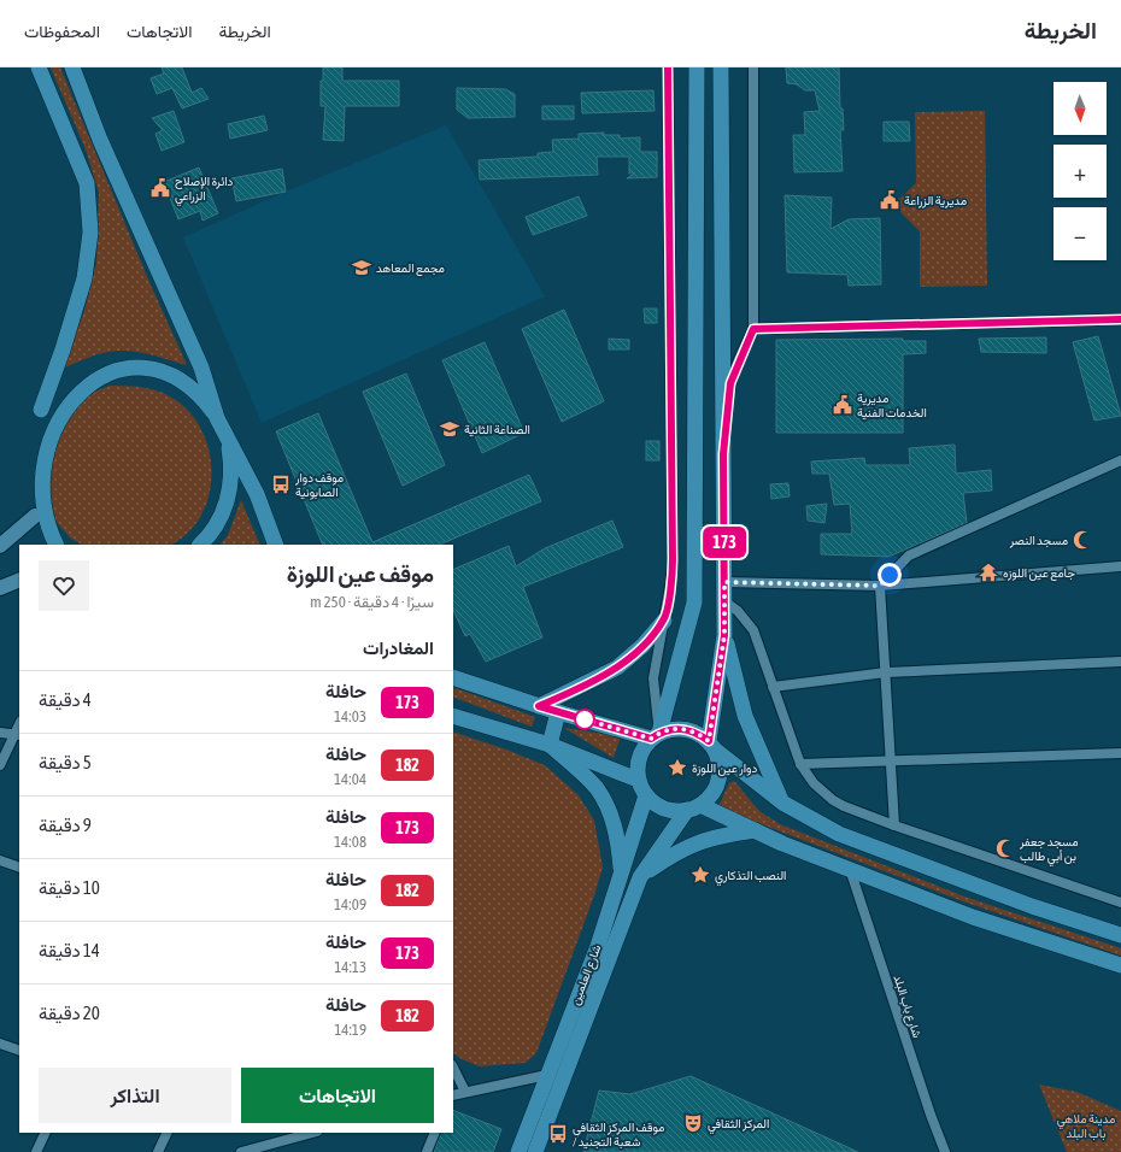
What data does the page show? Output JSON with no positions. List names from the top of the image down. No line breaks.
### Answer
{"streets":{"main road":["شارع العلمين"],"street":["شارع باب البلد"]},"parks":["مدينة ملاهي باب البلد"],"places":{"public building":["دائرة الإصلاح الزراعي","مديرية الزراعة","مديرية الخدمات الفنية"],"school or university":["مجمع المعاهد","الصناعة الثانية"],"bus stop":["موقف دوار الصابونية","موقف المركز الثقافي / شعبة التجنيد"],"mosque":["مسجد النصر","مسجد جعفر بن أبي طالب"],"temple":["جامع عين اللوزه"],"place":["دوار عين اللوزة","النصب التذكاري"],"theatre":["المركز الثقافي"]},"lines":["bus line 173"],"north":"bottom","page":{"header":"الخريطة","nav":["الخريطة","الاتجاهات","المحفوظات"],"on_map":"173","map_buttons":["+","−"],"heading":[["موقف عين اللوزة","سيرًا · 4 دقيقة · 250 m"],"المغادرات"],"list":[{"mark":"173","name":"حافلة","note":"14:03","value":"4 دقيقة"},{"mark":"182","name":"حافلة","note":"14:04","value":"5 دقيقة"},{"mark":"173","name":"حافلة","note":"14:08","value":"9 دقيقة"},{"mark":"182","name":"حافلة","note":"14:09","value":"10 دقيقة"},{"mark":"173","name":"حافلة","note":"14:13","value":"14 دقيقة"},{"mark":"182","name":"حافلة","note":"14:19","value":"20 دقيقة"}],"buttons":["الاتجاهات","التذاكر"]}}
